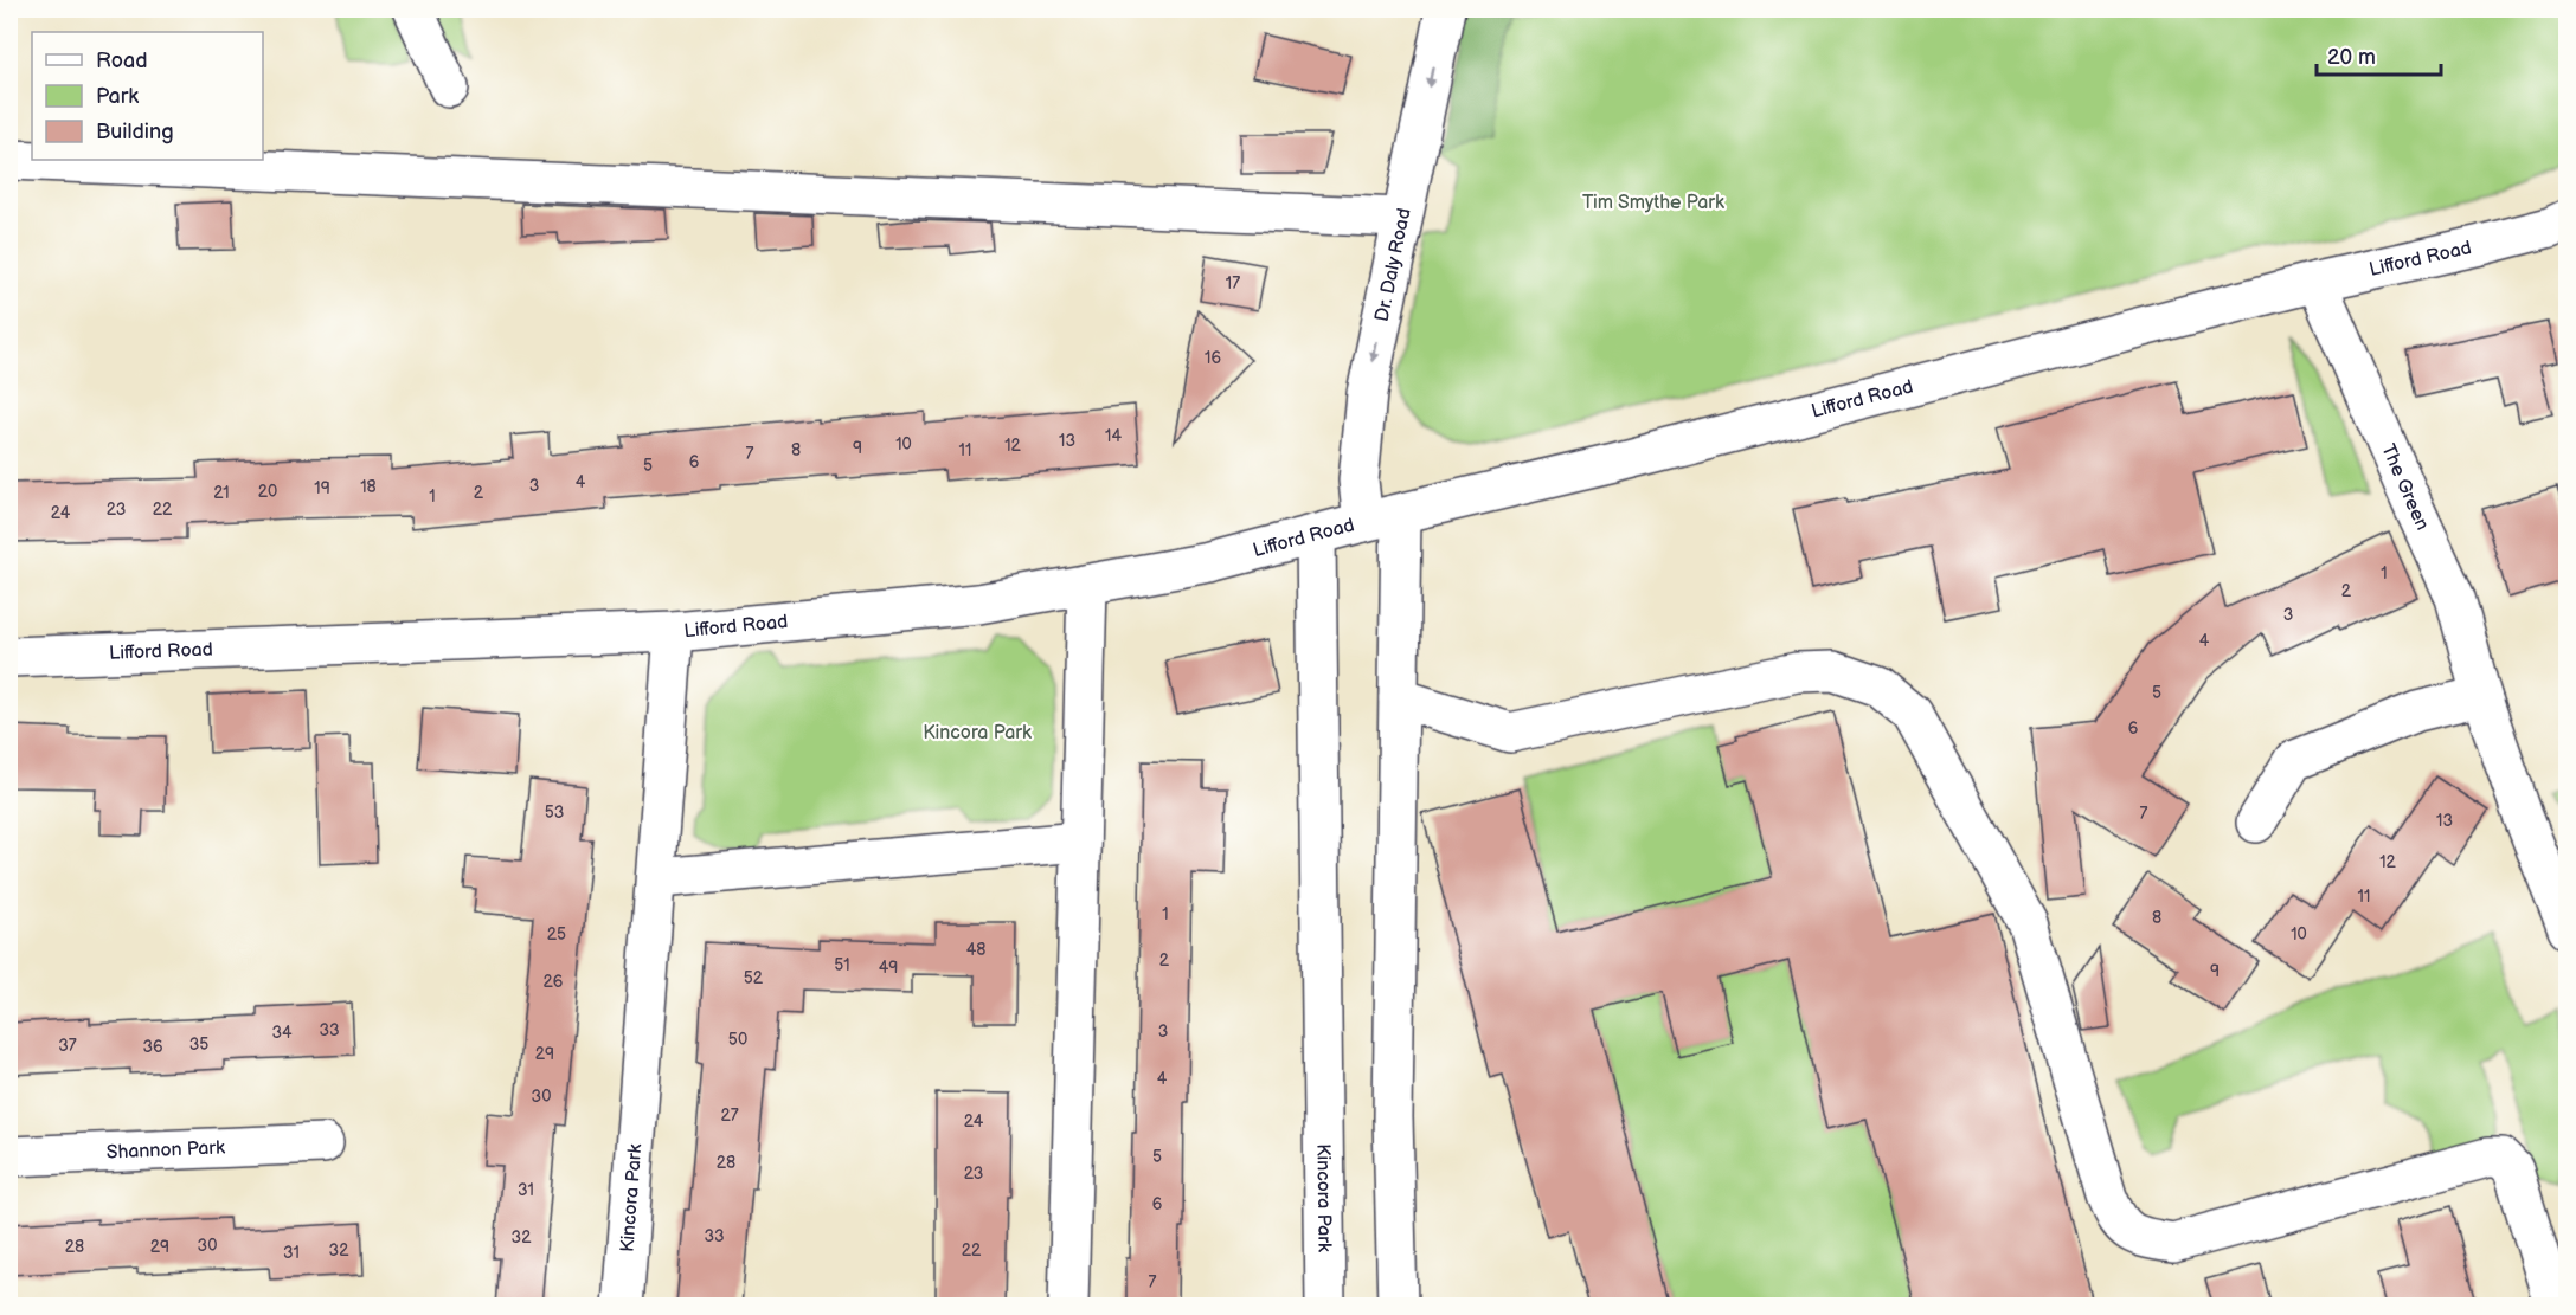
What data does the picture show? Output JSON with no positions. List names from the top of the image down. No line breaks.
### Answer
{"streets":{"street":["Lifford Road","Dr. Daly Road","The Green","Shannon Park","Kincora Park"]},"crossings":[["Lifford Road","Dr. Daly Road"],["Lifford Road","The Green"],["Lifford Road","Kincora Park"]],"one_way":["Dr. Daly Road"],"parks":["Tim Smythe Park","Kincora Park"],"house_numbers":["17","16","14","13","10","12","9","8","11","7","6","5","4","3","18","19","20","21","2","1","23","22","24","1","2","3","4","5","6","53","7","13","12","11","1","8","25","10","48","2","51","49","9","52","26","33","3","34","50","35","37","36","29","4","30","27","24","5","28","23","31","6","33","32","30","28","29","32","22","31","7"],"legend":["Road","Park","Building"],"scale_bar":"20 m"}
